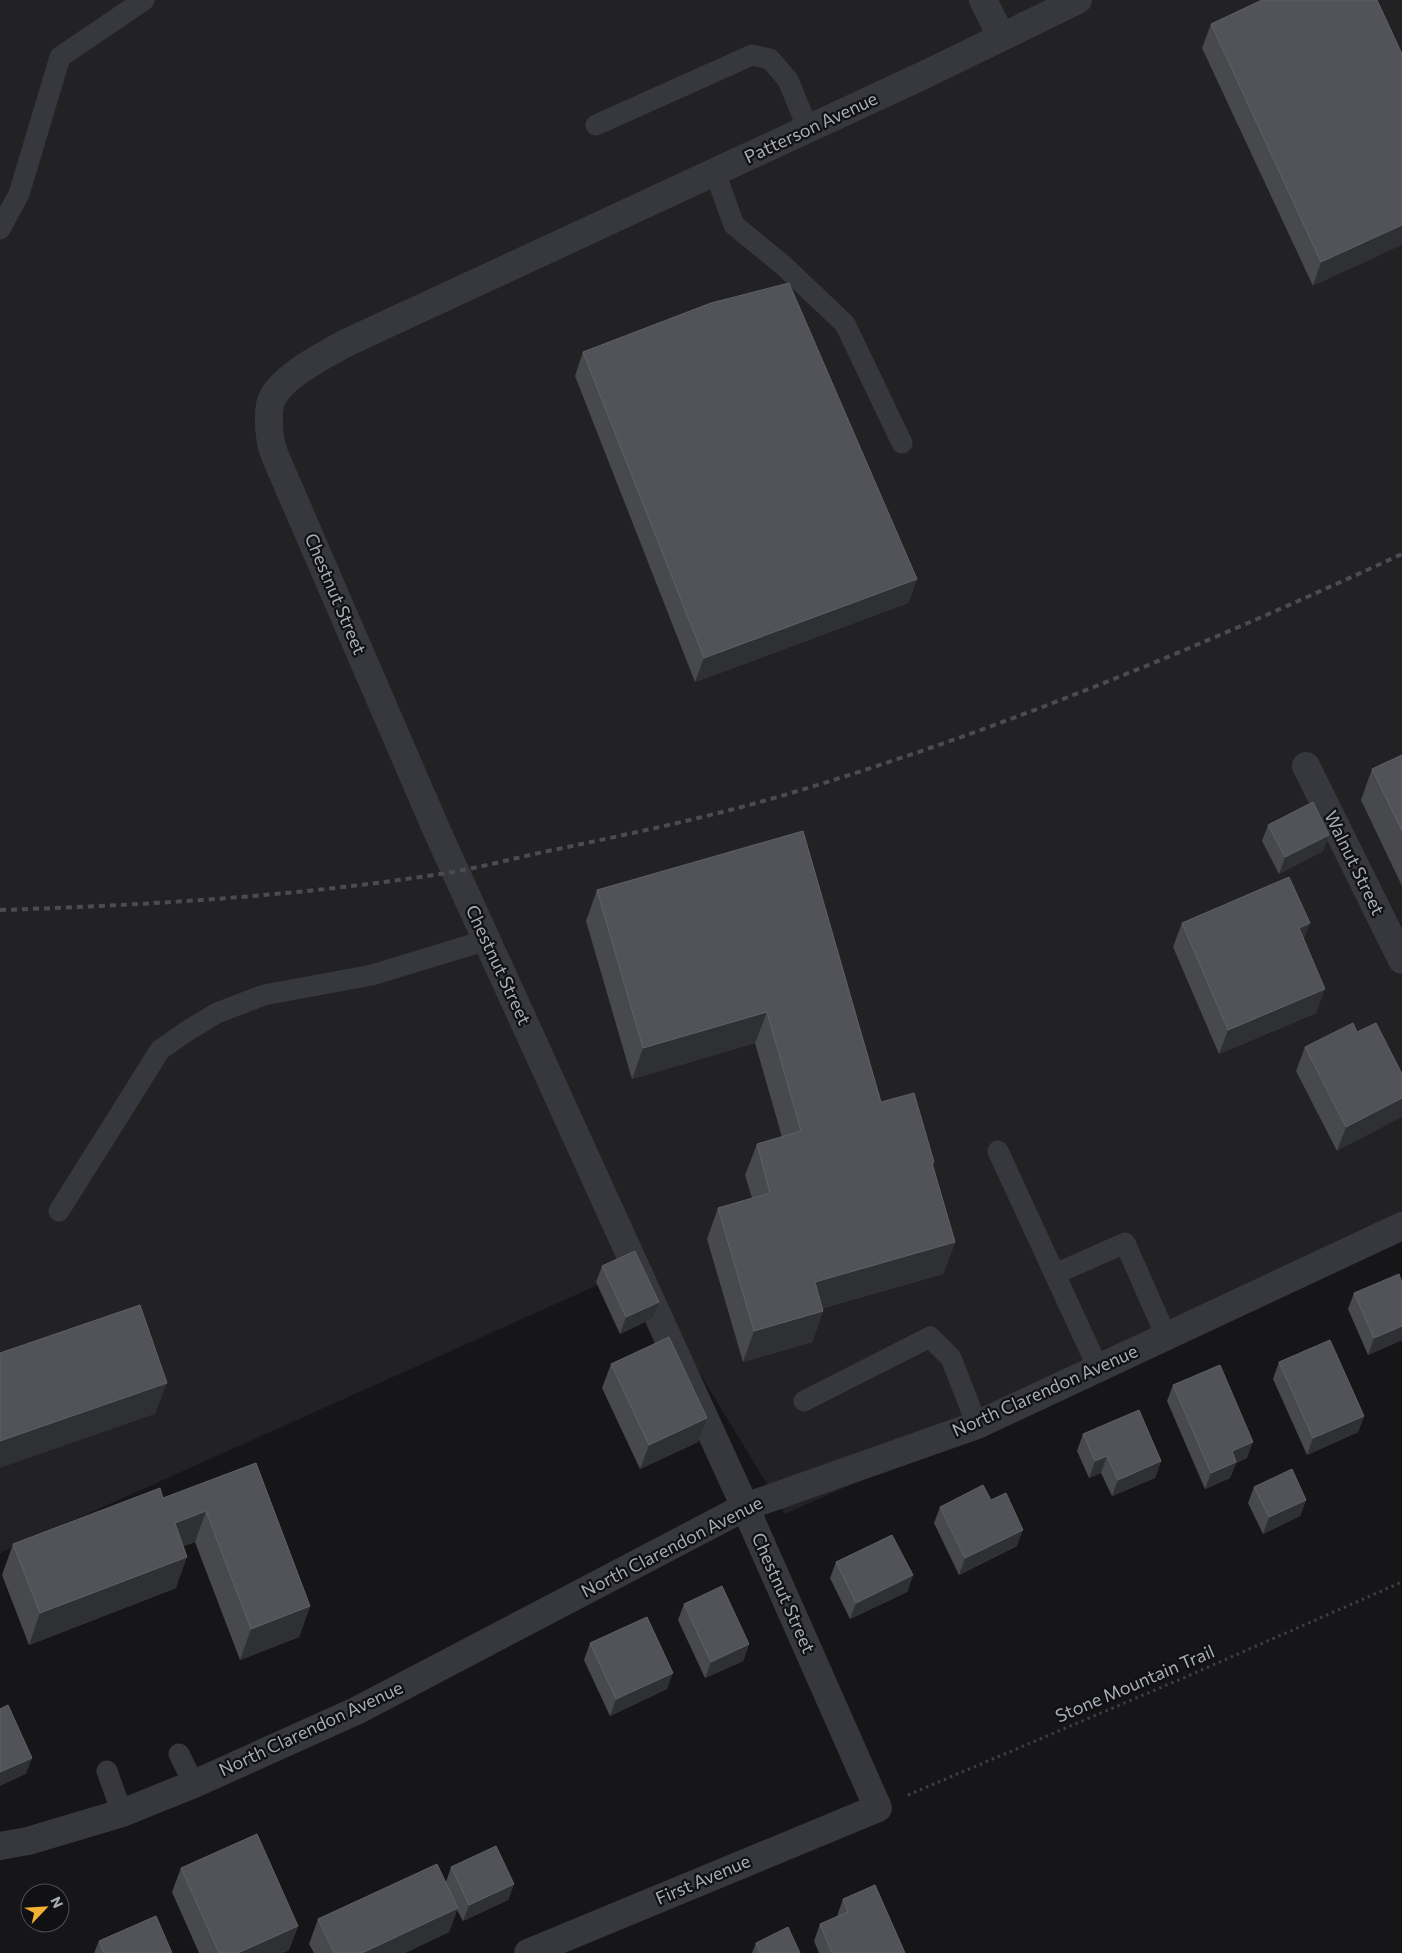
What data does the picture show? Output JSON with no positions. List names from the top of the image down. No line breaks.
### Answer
{"streets":{"street":["Patterson Avenue","Chestnut Street","Walnut Street","North Clarendon Avenue","First Avenue"],"path":["Stone Mountain Trail"]},"crossings":[["Patterson Avenue","Chestnut Street"],["Chestnut Street","North Clarendon Avenue"],["Chestnut Street","Stone Mountain Trail"],["Chestnut Street","First Avenue"],["Stone Mountain Trail","First Avenue"]],"north":"top right"}
